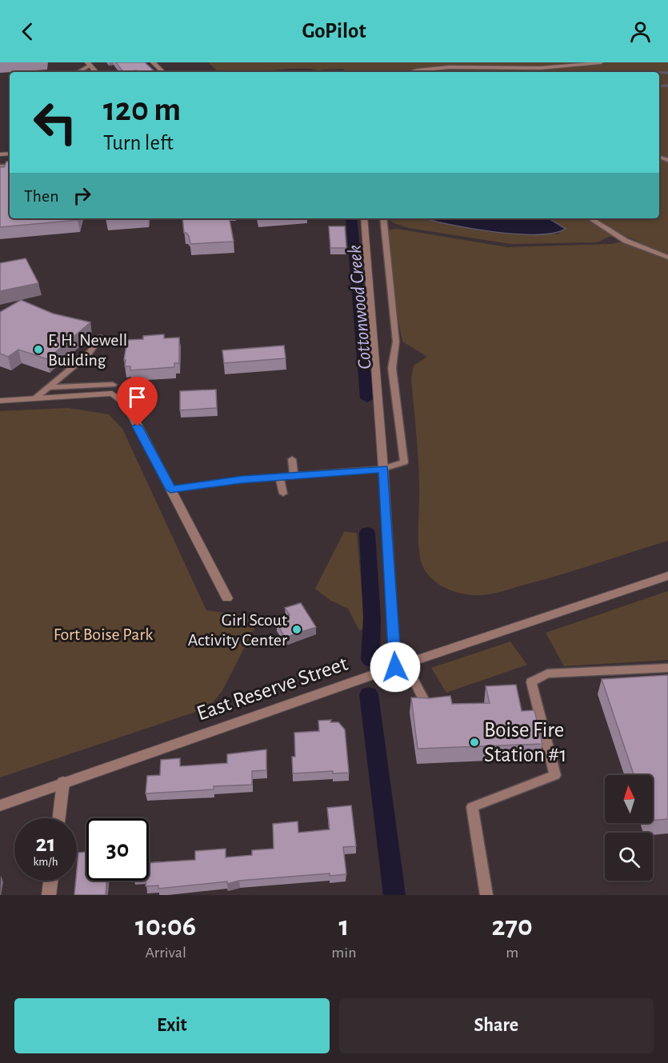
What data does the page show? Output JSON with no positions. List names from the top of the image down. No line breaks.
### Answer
{"streets":{"street":["East Reserve Street"]},"water":["Cottonwood Creek"],"parks":["Fort Boise Park"],"places":["F. H. Newell Building","Girl Scout Activity Center","Boise Fire Station #1"],"north":"top","page":{"header":"GoPilot","turn":["120 m","Turn left"],"then":"Then","speed":"21 km/h","limit":"30","eta":["10:06","Arrival","1","min","270","m"],"buttons":["Exit","Share"]}}
